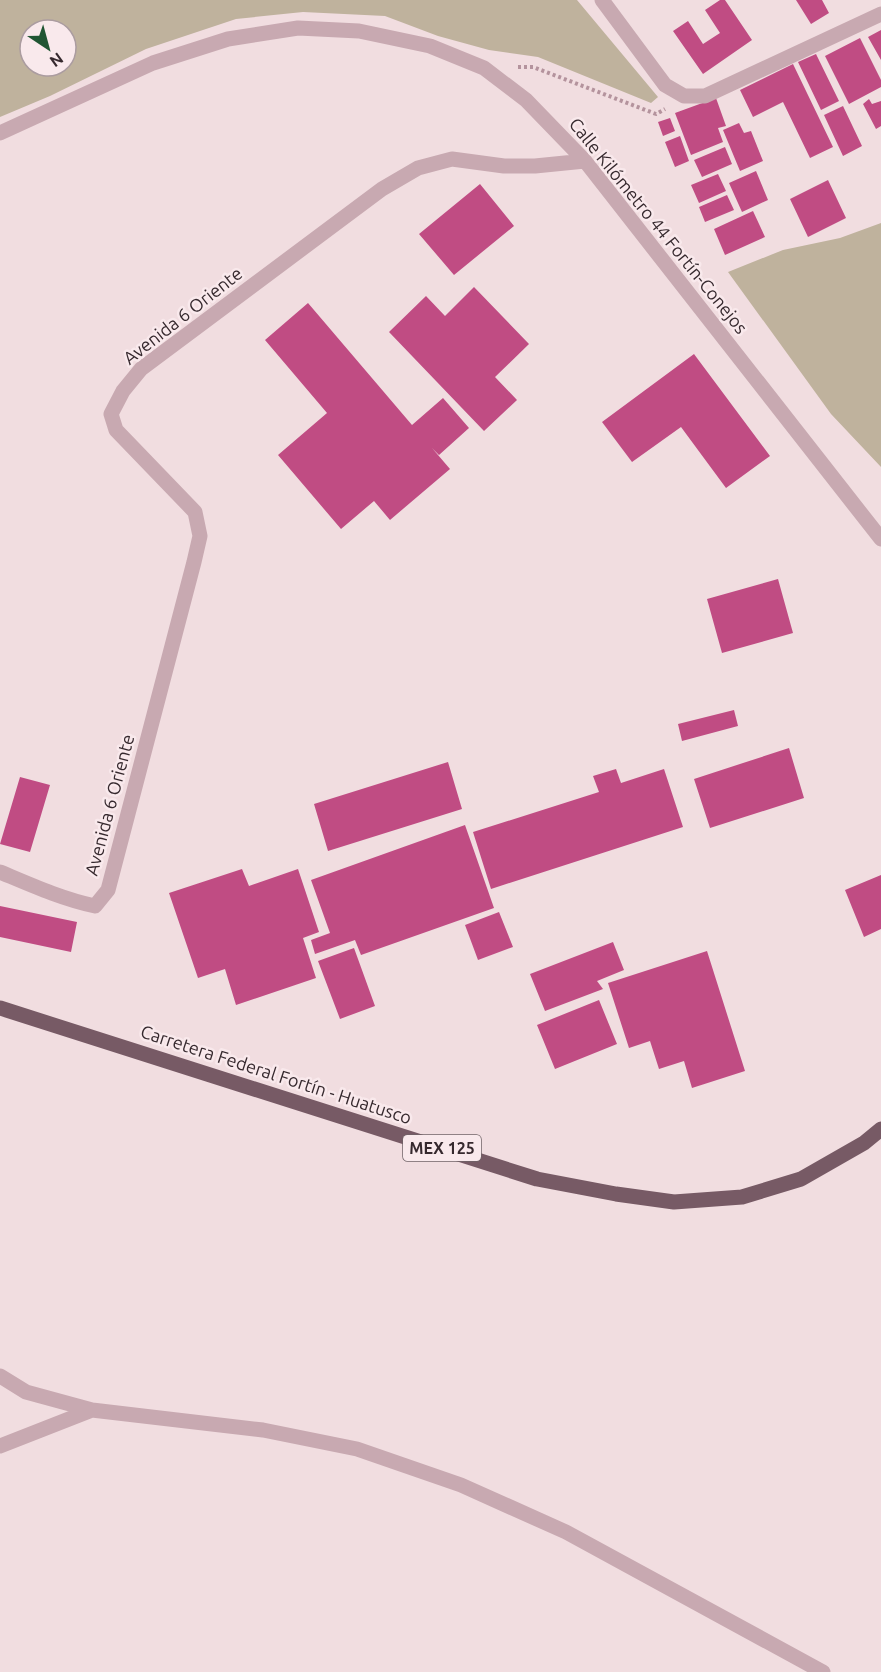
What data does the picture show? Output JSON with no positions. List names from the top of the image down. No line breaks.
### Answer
{"streets":{"main road":["Carretera Federal Fortín - Huatusco","MEX 125"],"street":["Calle Kilómetro 44 Fortín-Conejos","Avenida 6 Oriente"]},"crossings":[["Calle Kilómetro 44 Fortín-Conejos","Avenida 6 Oriente"]],"north":"bottom right"}
